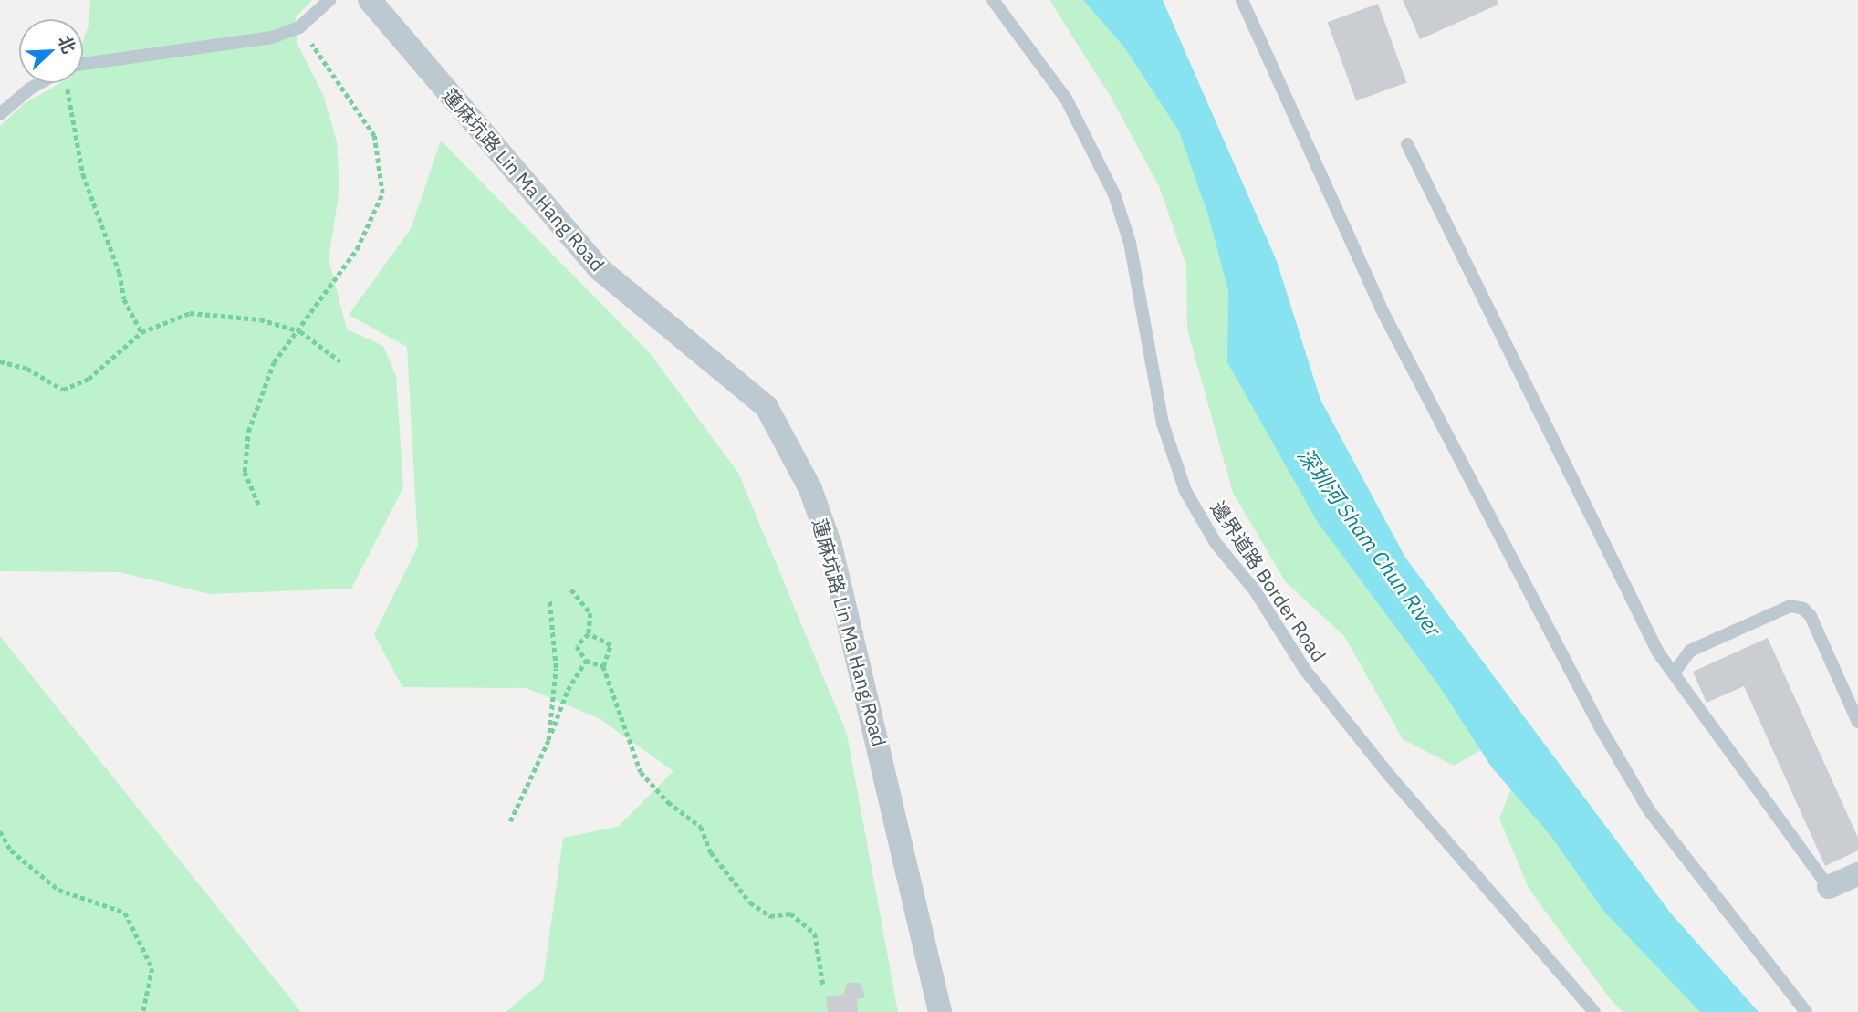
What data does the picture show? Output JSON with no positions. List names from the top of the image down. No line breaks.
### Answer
{"streets":{"street":["蓮麻坑路 Lin Ma Hang Road"],"lane":["邊界道路 Border Road"]},"water":["深圳河 Sham Chun River"],"north":"top right"}
